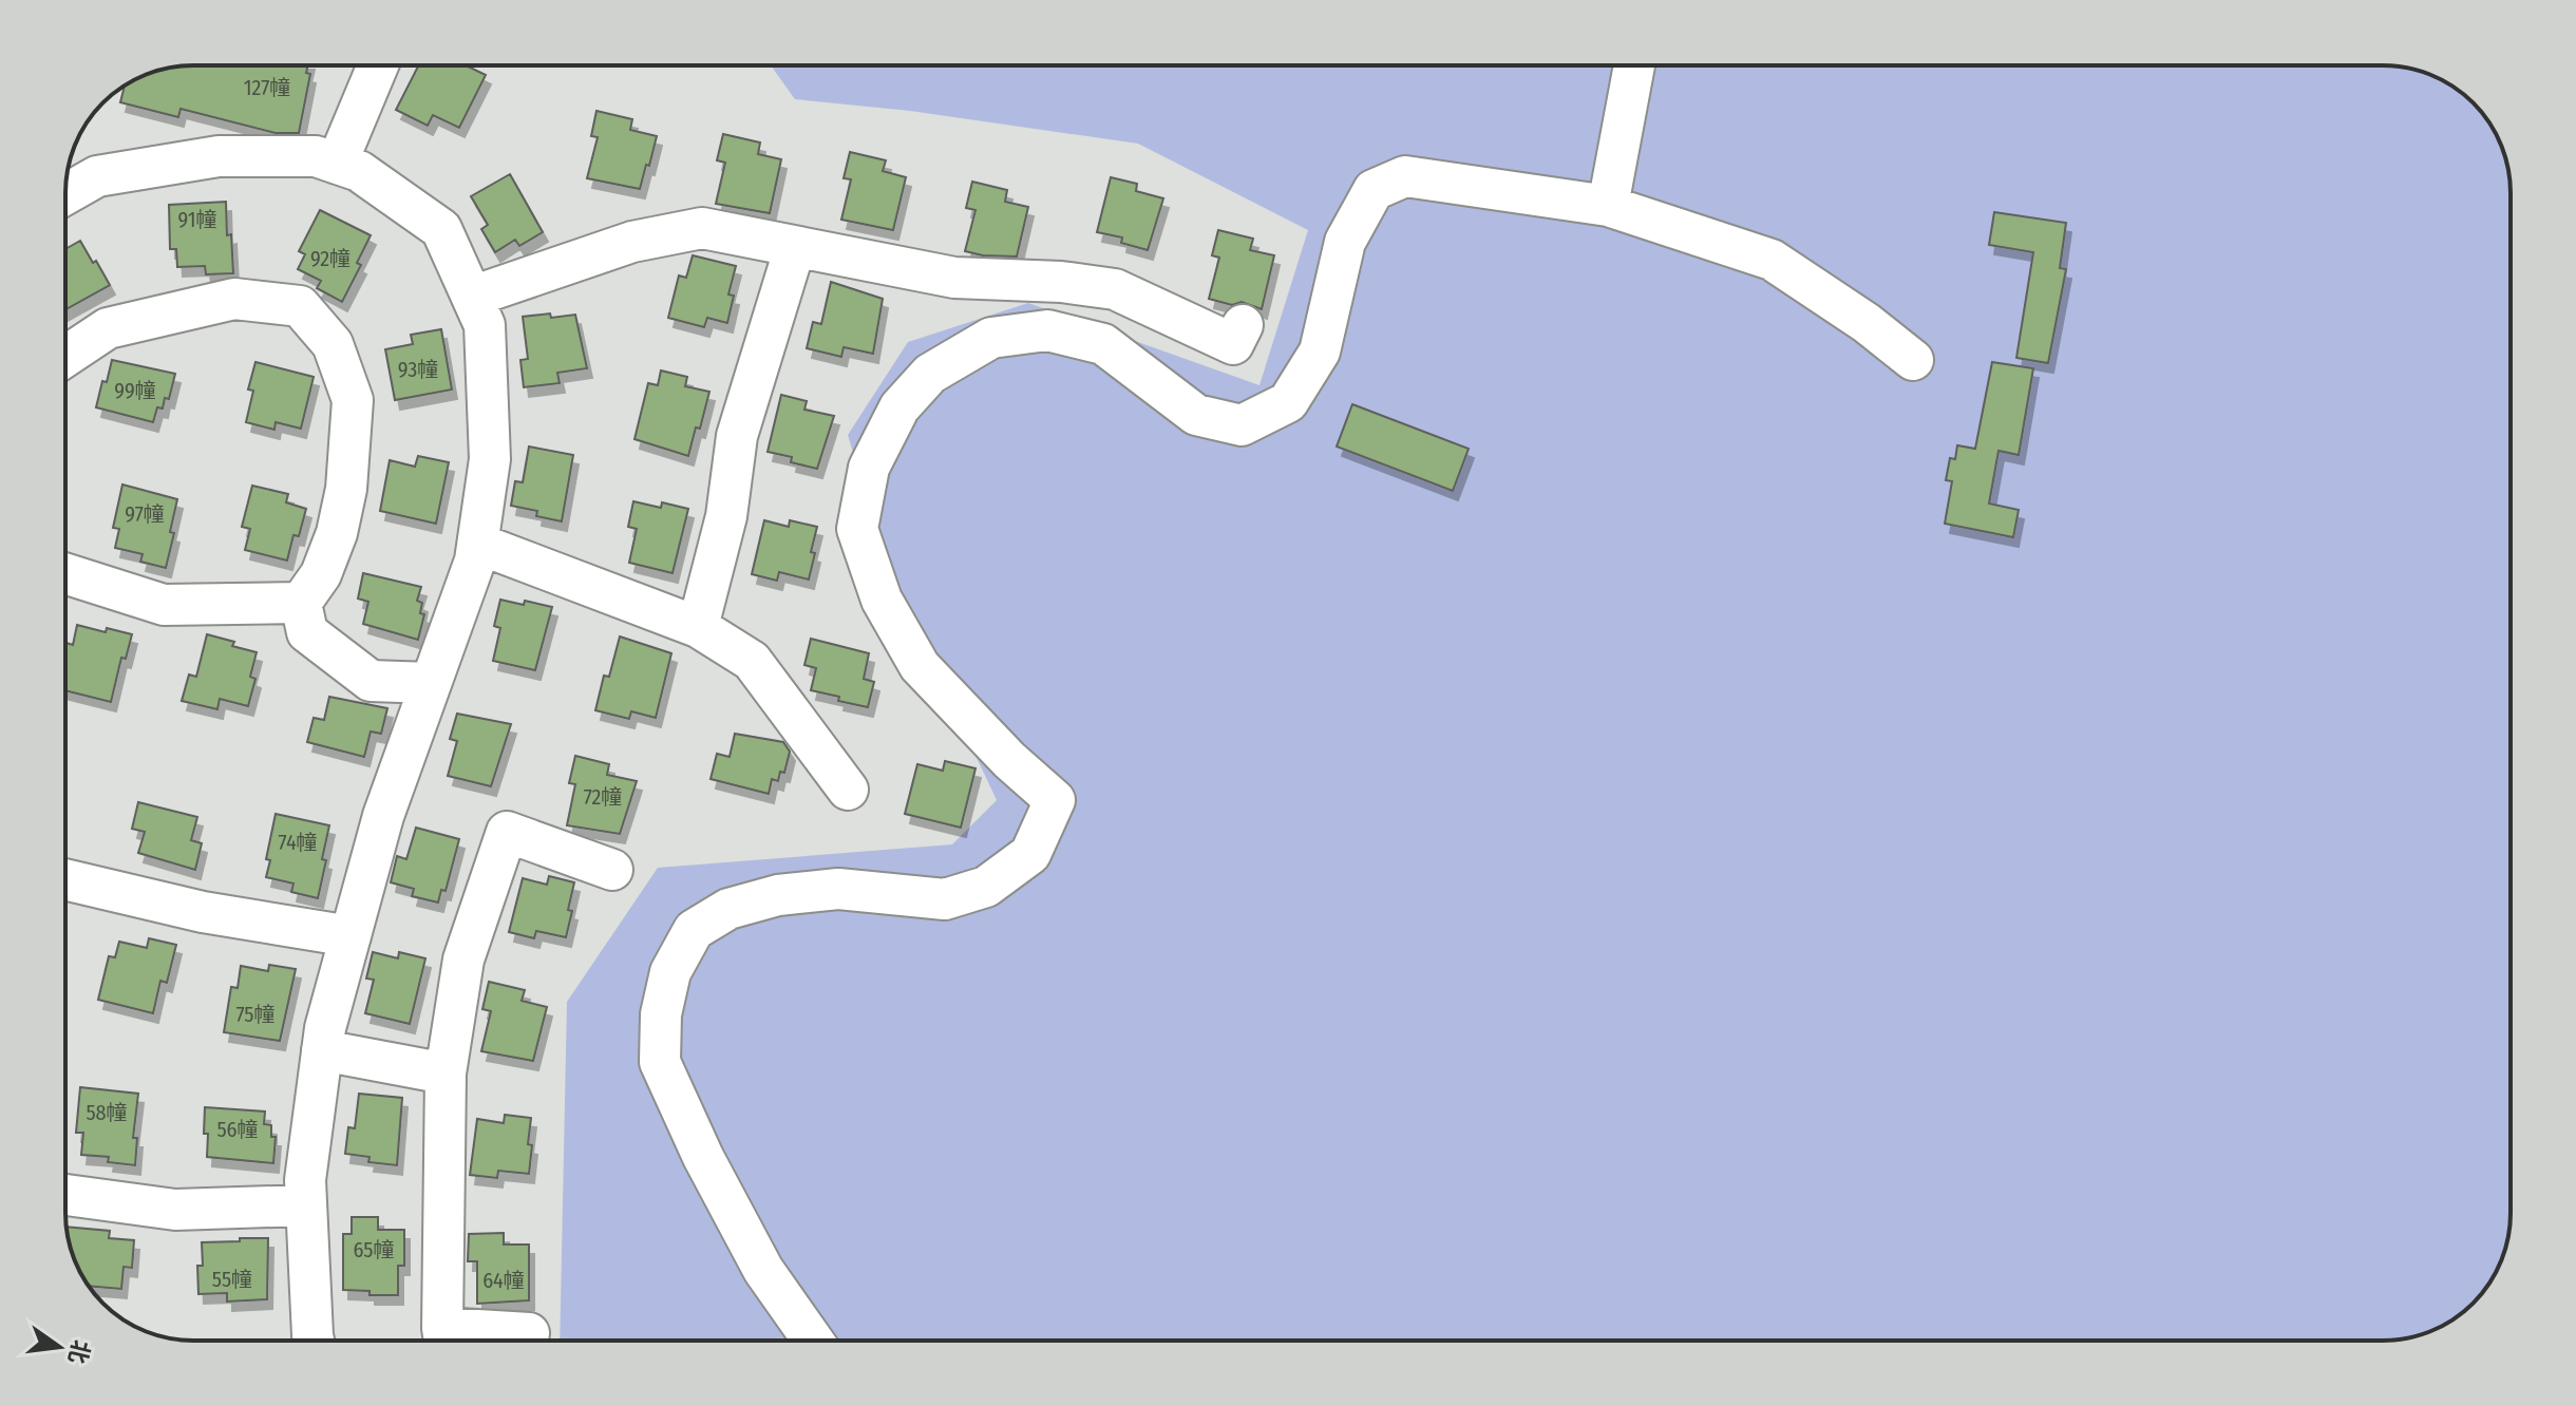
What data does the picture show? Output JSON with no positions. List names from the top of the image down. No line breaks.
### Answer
{"house_numbers":["127幢","91幢","92幢","93幢","99幢","97幢","72幢","74幢","75幢","58幢","56幢","65幢","55幢","64幢"],"north":"right"}
